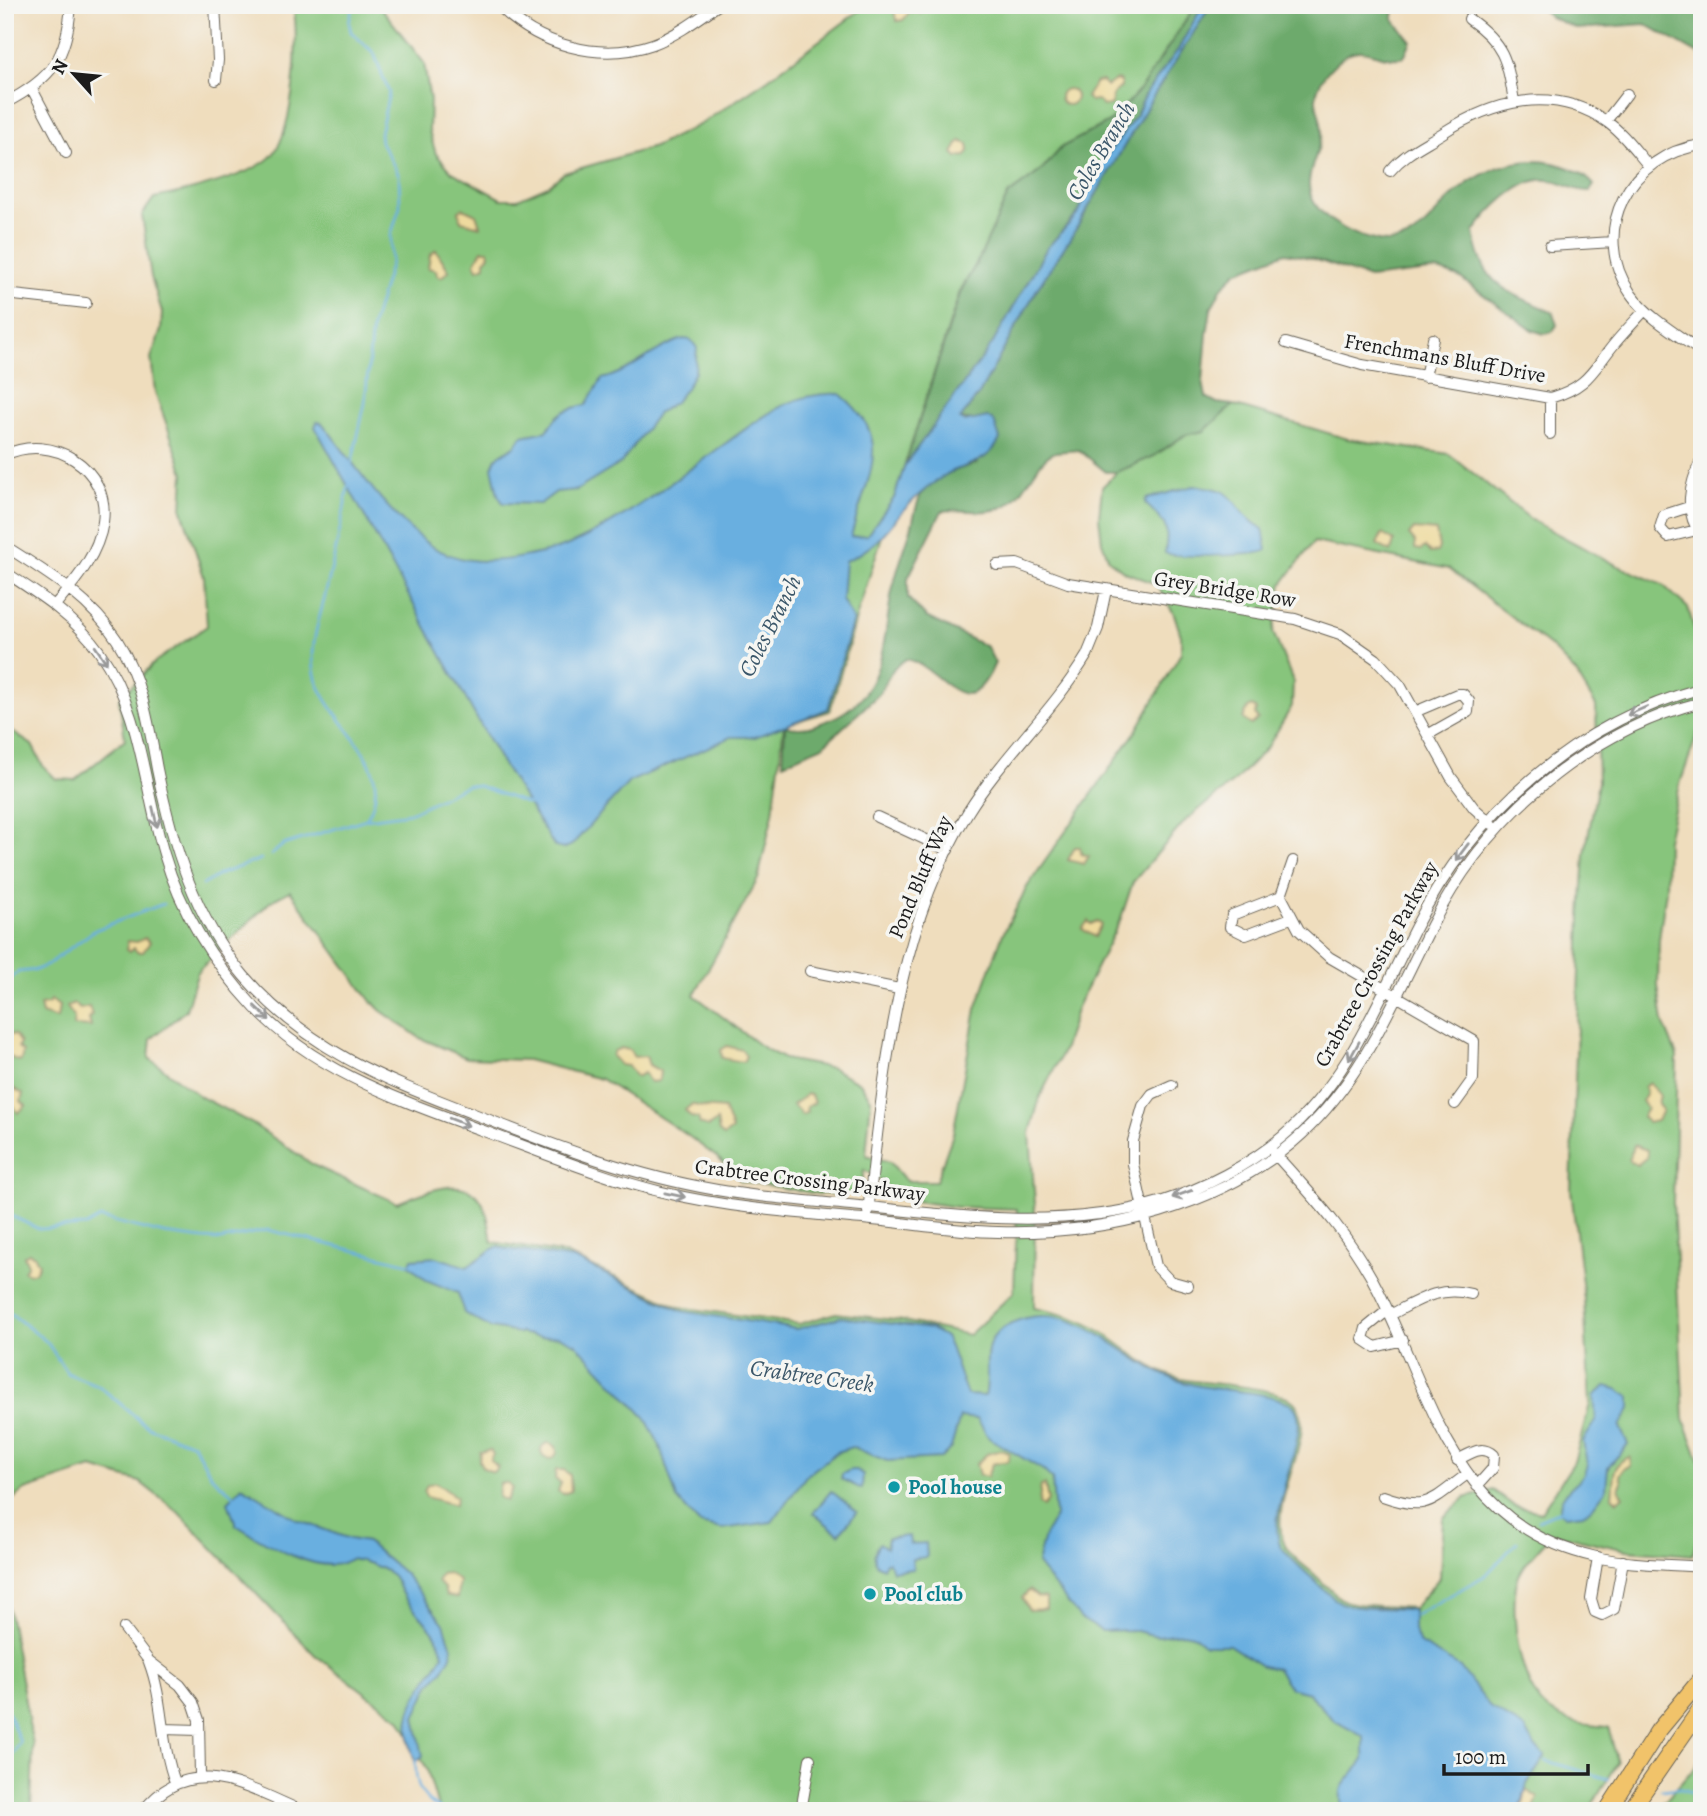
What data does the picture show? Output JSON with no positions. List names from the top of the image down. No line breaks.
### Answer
{"streets":{"street":["Frenchmans Bluff Drive","Grey Bridge Row","Pond Bluff Way","Crabtree Crossing Parkway"]},"crossings":[["Grey Bridge Row","Pond Bluff Way"],["Grey Bridge Row","Crabtree Crossing Parkway"],["Pond Bluff Way","Crabtree Crossing Parkway"]],"water":["Coles Branch","Crabtree Creek"],"places":["Pool house","Pool club"],"scale_bar":"100 m","north":"top left"}
